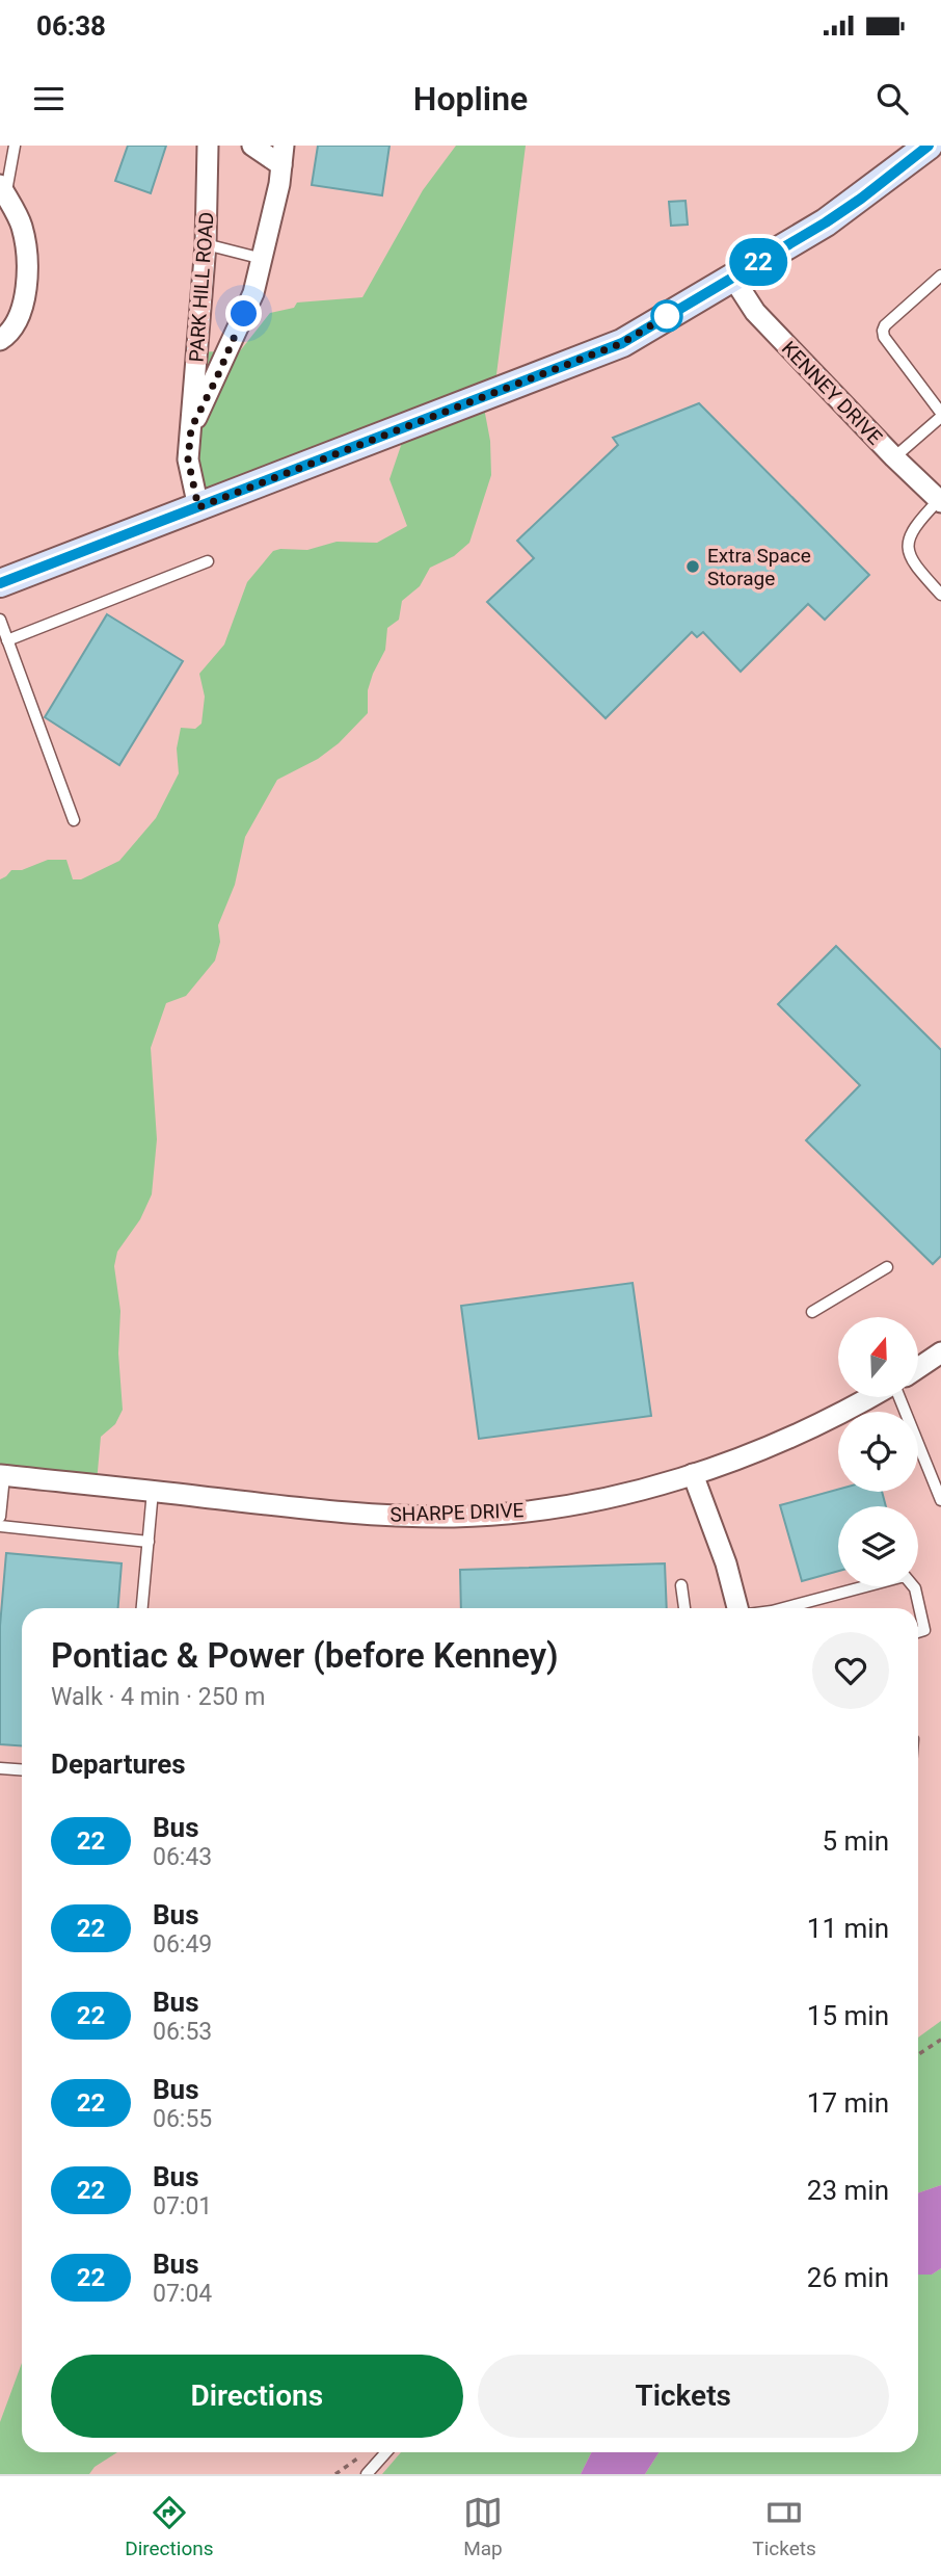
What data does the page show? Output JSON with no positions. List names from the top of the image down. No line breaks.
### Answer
{"streets":{"street":["PARK HILL ROAD","KENNEY DRIVE","SHARPE DRIVE"]},"places":["Extra Space Storage"],"lines":["bus line 22"],"north":"top","page":{"status":"06:38","header":"Hopline","on_map":"22","heading":[["Pontiac & Power (before Kenney)","Walk · 4 min · 250 m"],"Departures"],"list":[{"mark":"22","name":"Bus","note":"06:43","value":"5 min"},{"mark":"22","name":"Bus","note":"06:49","value":"11 min"},{"mark":"22","name":"Bus","note":"06:53","value":"15 min"},{"mark":"22","name":"Bus","note":"06:55","value":"17 min"},{"mark":"22","name":"Bus","note":"07:01","value":"23 min"},{"mark":"22","name":"Bus","note":"07:04","value":"26 min"}],"buttons":["Directions","Tickets"],"tabs":["Directions","Map","Tickets"]}}
